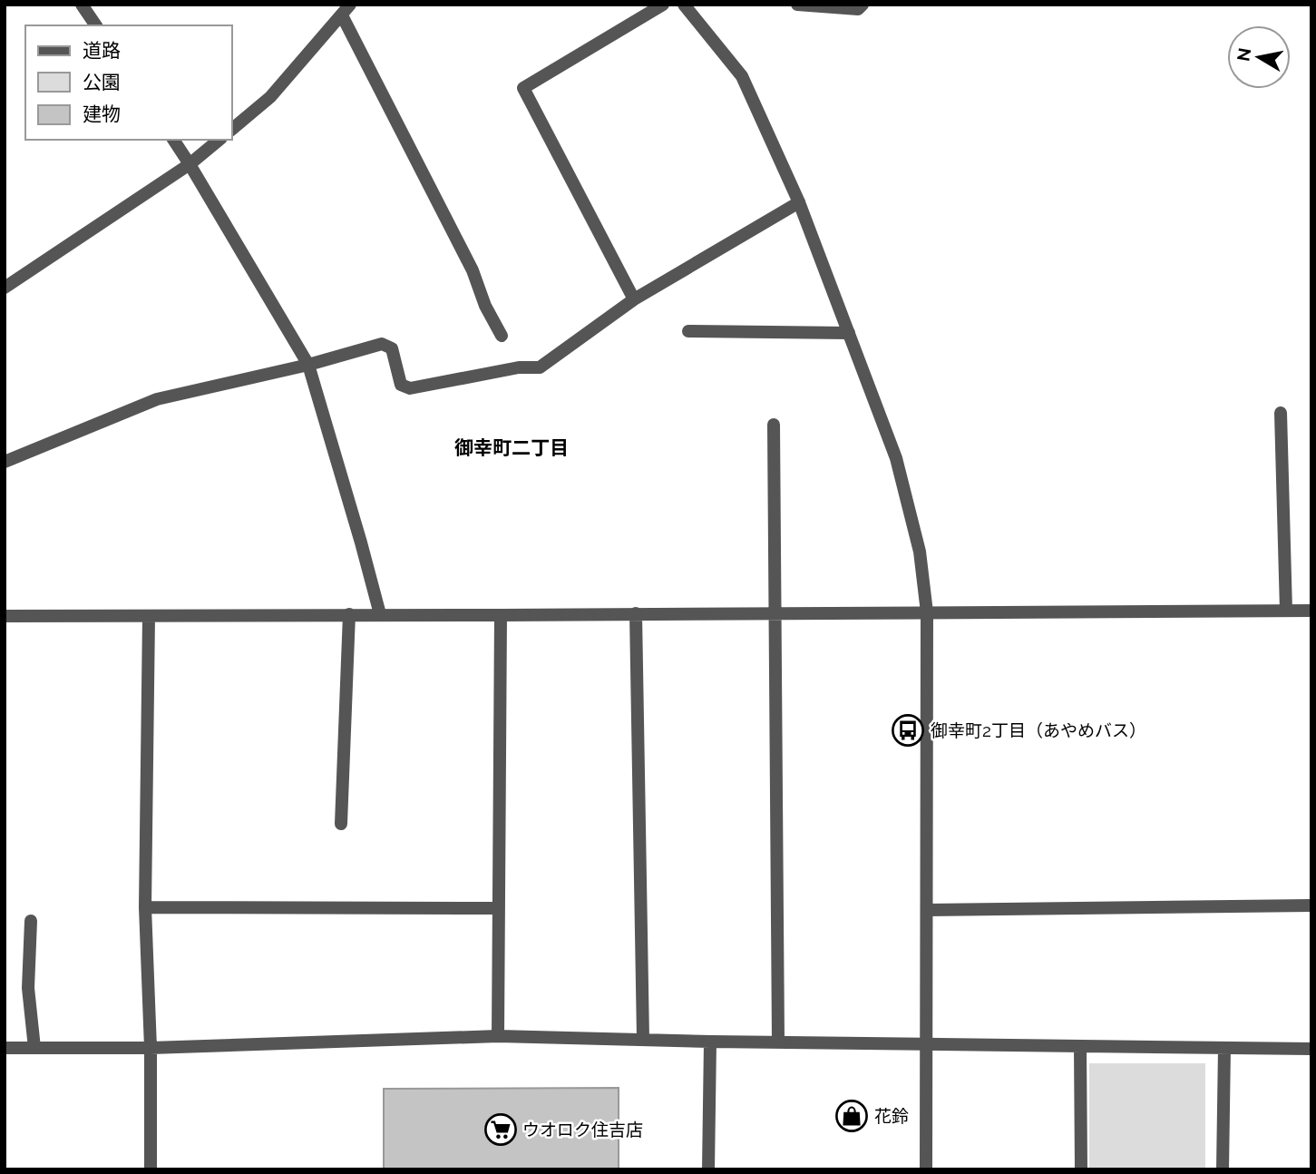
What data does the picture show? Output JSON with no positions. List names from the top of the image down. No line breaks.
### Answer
{"districts":["御幸町二丁目"],"places":{"bus stop":["御幸町2丁目（あやめバス）"],"shop":["花鈴"],"supermarket":["ウオロク住吉店"]},"legend":["道路","公園","建物"],"north":"left"}
